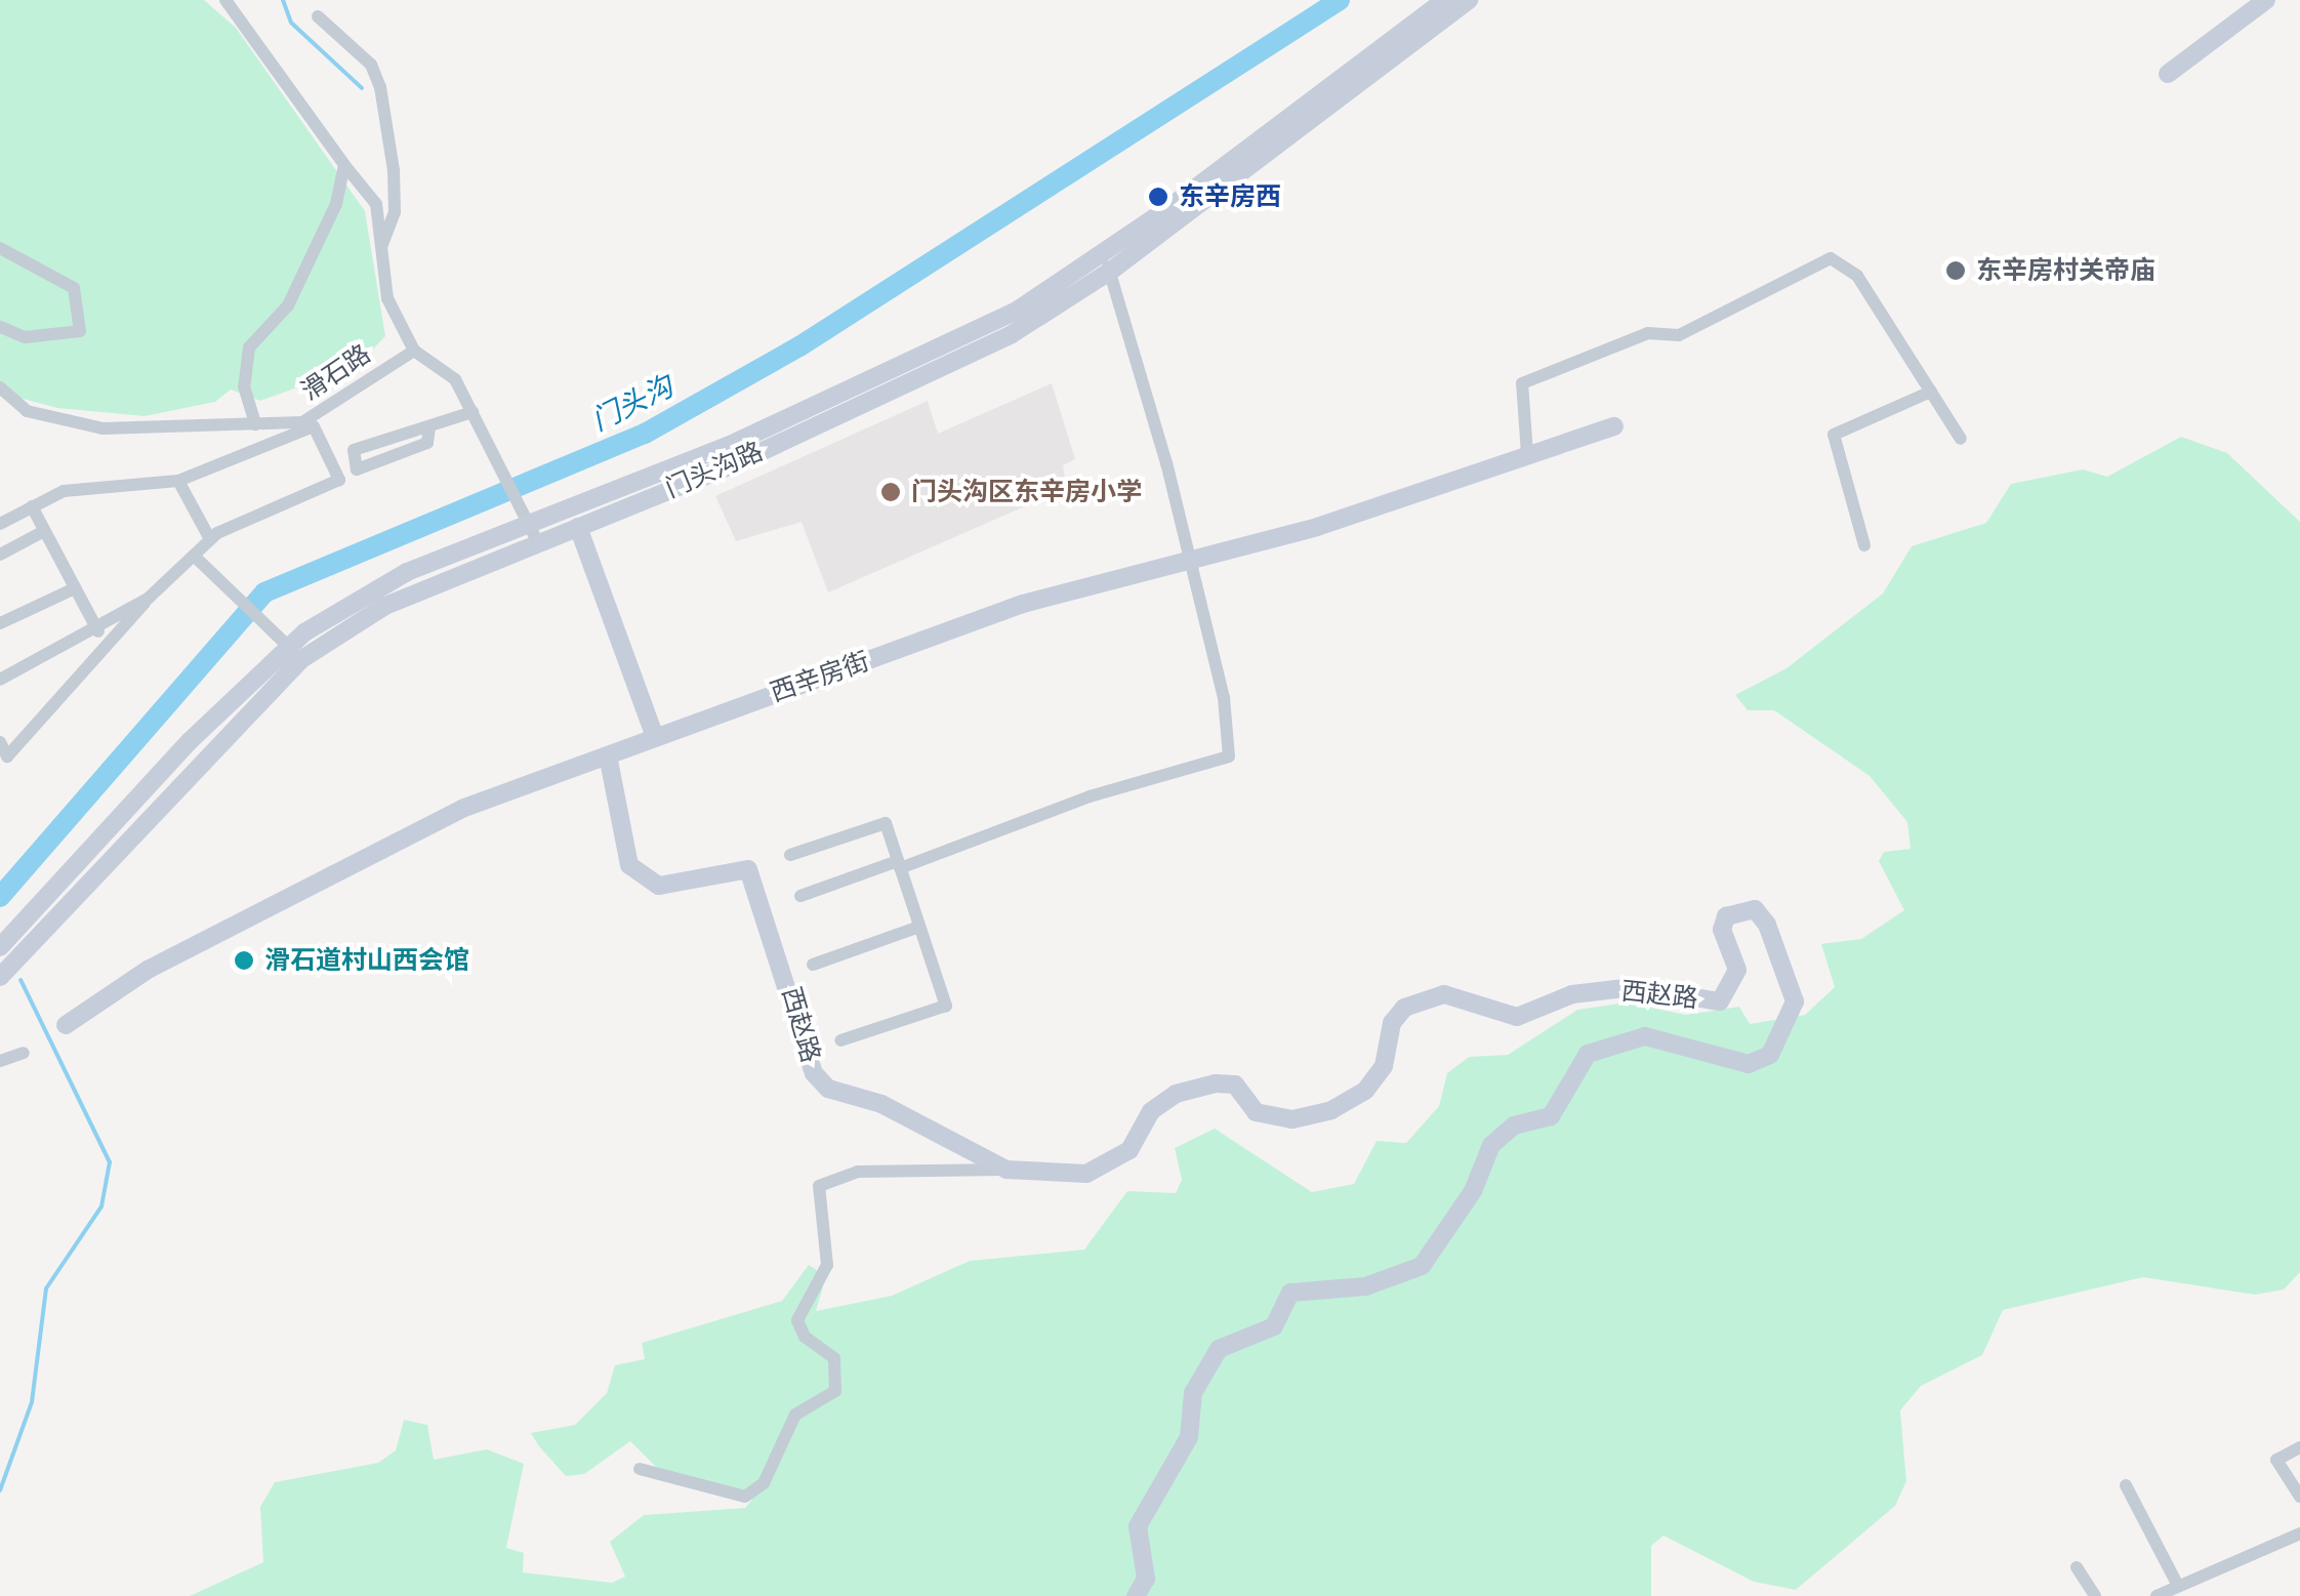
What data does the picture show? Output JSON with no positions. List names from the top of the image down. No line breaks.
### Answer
{"streets":{"street":["滑石路","门头沟路","西辛房街","西赵路"]},"crossings":[["西辛房街","西赵路"]],"water":["门头沟"],"places":["东辛房西","东辛房村关帝庙","门头沟区东辛房小学","滑石道村山西会馆"]}
